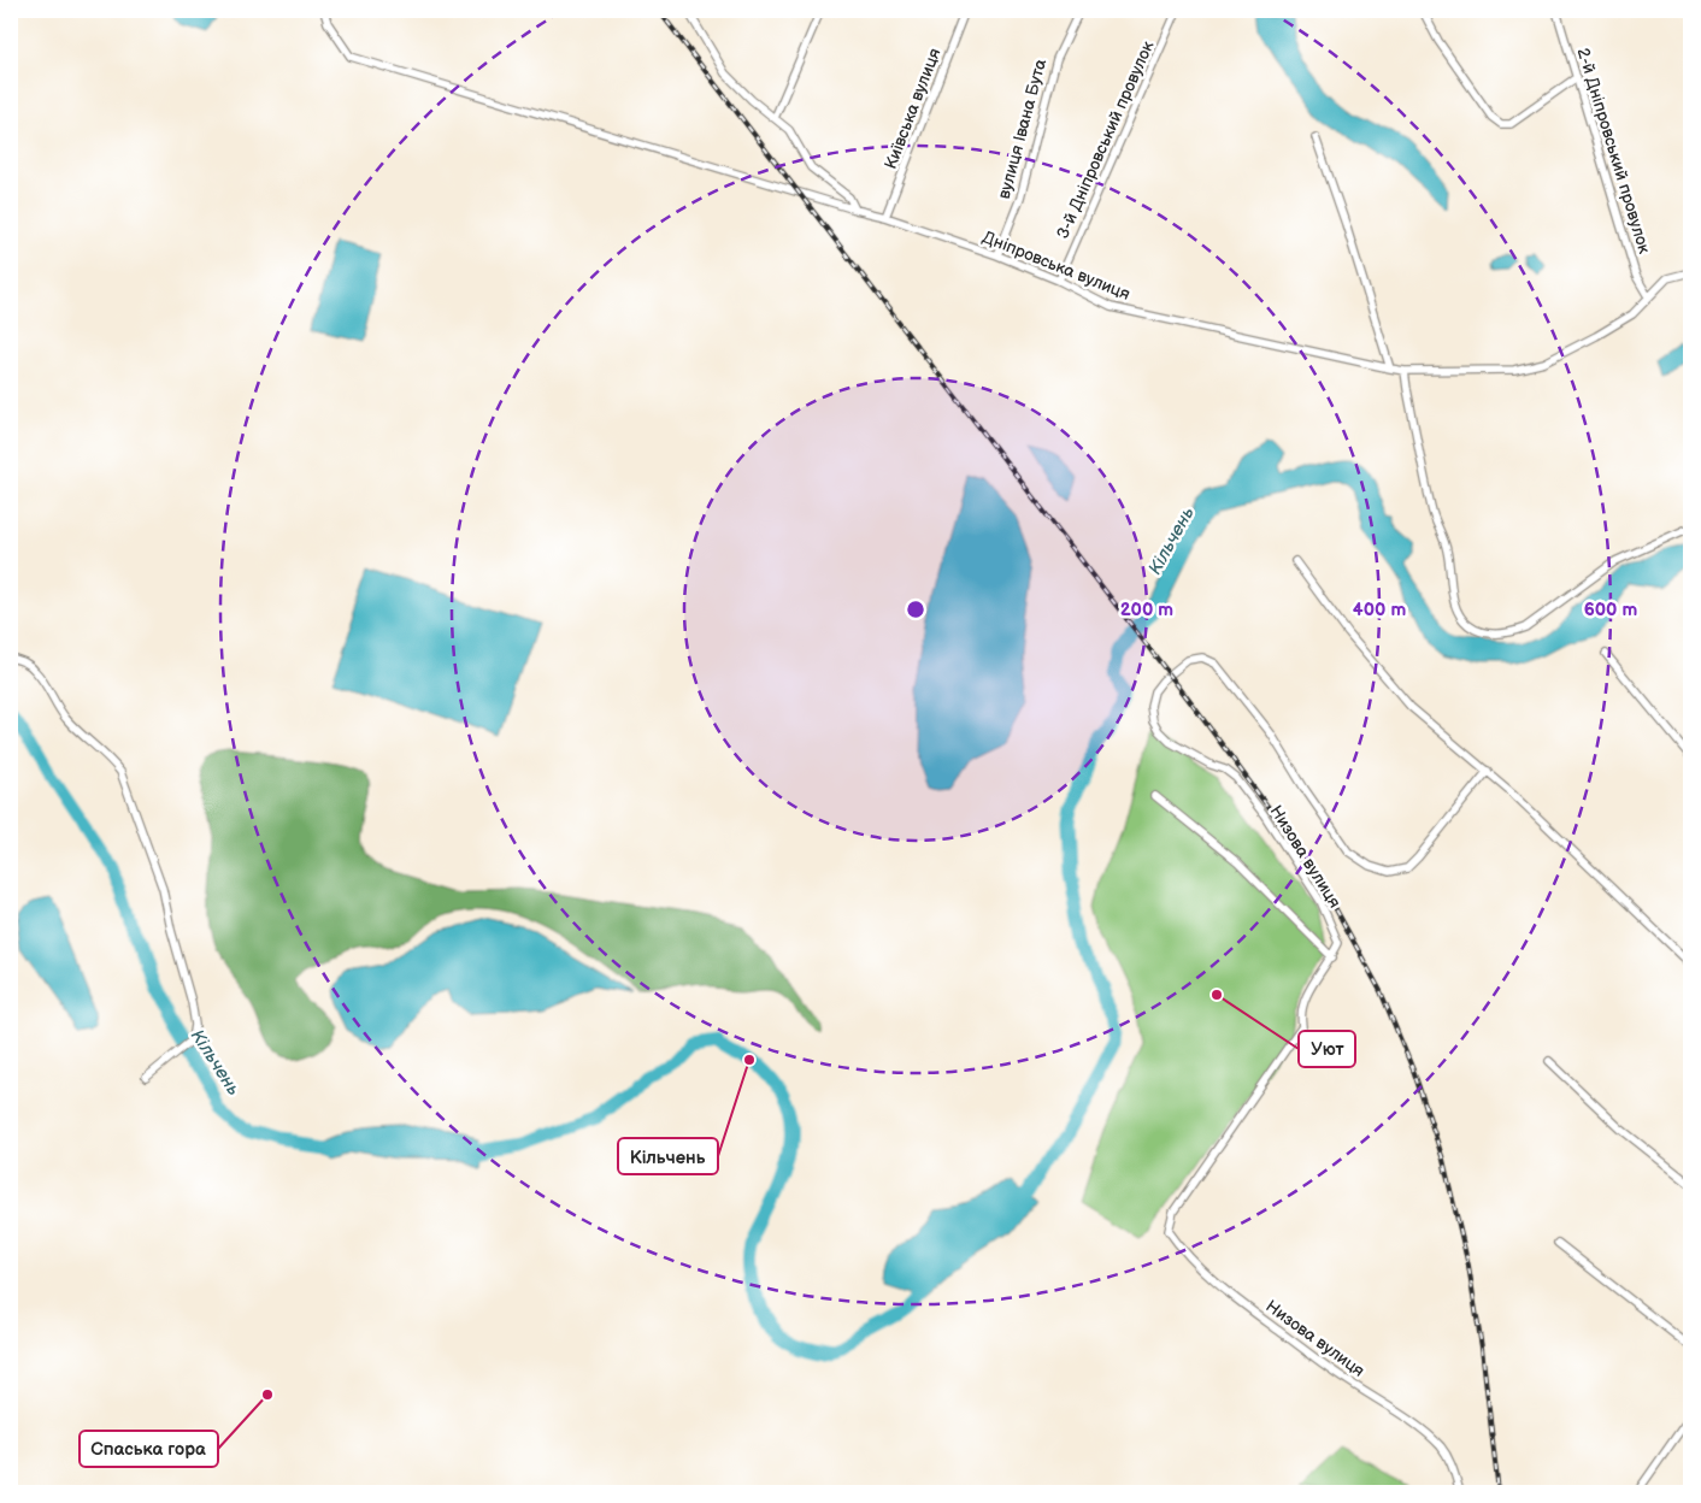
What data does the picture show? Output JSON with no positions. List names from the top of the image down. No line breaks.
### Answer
{"streets":{"street":["Київська вулиця","вулиця Івана Бута","3-й Дніпровський провулок","2-й Дніпровський провулок","Дніпровська вулиця","Низова вулиця"]},"crossings":[["Київська вулиця","Дніпровська вулиця"],["вулиця Івана Бута","Дніпровська вулиця"],["3-й Дніпровський провулок","Дніпровська вулиця"],["2-й Дніпровський провулок","Дніпровська вулиця"]],"water":["Кільчень"],"places":["Уют","Кільчень","Спаська гора"],"rings":["200 m","400 m","600 m"]}
